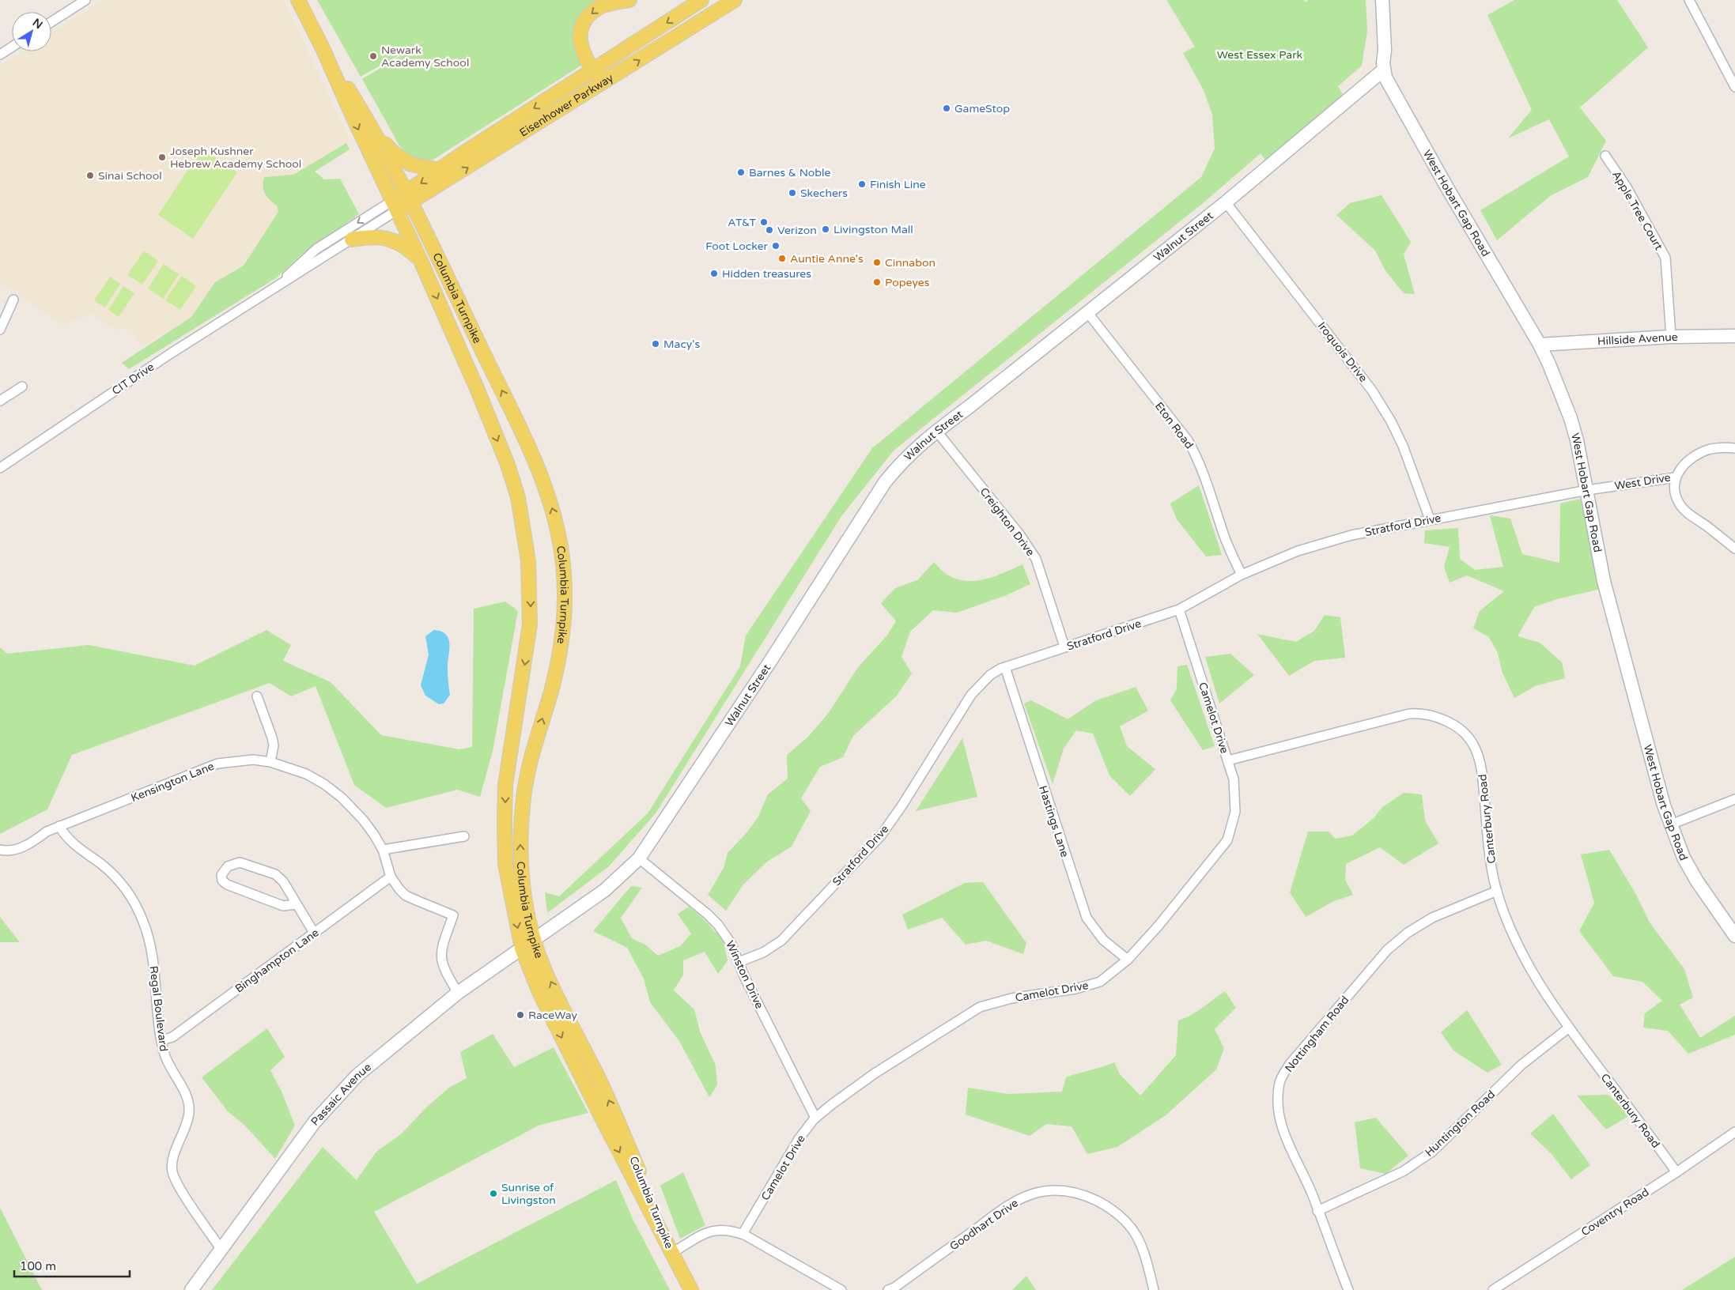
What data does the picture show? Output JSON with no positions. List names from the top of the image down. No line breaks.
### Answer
{"streets":{"main road":["Eisenhower Parkway","Columbia Turnpike"],"street":["West Hobart Gap Road","Apple Tree Court","Walnut Street","Hillside Avenue","Iroquois Drive","CIT Drive","Eton Road","West Drive","Creighton Drive","Stratford Drive","Camelot Drive","Kensington Lane","Canterbury Road","Hastings Lane","Binghampton Lane","Winston Drive","Regal Boulevard","Nottingham Road","Passaic Avenue","Huntington Road","Coventry Road","Goodhart Drive"]},"crossings":[["Eisenhower Parkway","Columbia Turnpike"],["Eisenhower Parkway","CIT Drive"],["West Hobart Gap Road","Walnut Street"],["West Hobart Gap Road","Hillside Avenue"],["West Hobart Gap Road","West Drive"],["West Hobart Gap Road","Stratford Drive"],["Apple Tree Court","Hillside Avenue"],["Walnut Street","Columbia Turnpike"],["Walnut Street","Iroquois Drive"],["Walnut Street","Eton Road"],["Walnut Street","Creighton Drive"],["Walnut Street","Winston Drive"],["Walnut Street","Passaic Avenue"],["Columbia Turnpike","CIT Drive"],["Columbia Turnpike","Passaic Avenue"],["Iroquois Drive","Stratford Drive"],["Eton Road","Stratford Drive"],["West Drive","Stratford Drive"],["Creighton Drive","Stratford Drive"],["Stratford Drive","Camelot Drive"],["Stratford Drive","Hastings Lane"],["Stratford Drive","Winston Drive"],["Camelot Drive","Canterbury Road"],["Camelot Drive","Hastings Lane"],["Camelot Drive","Winston Drive"],["Kensington Lane","Binghampton Lane"],["Kensington Lane","Regal Boulevard"],["Kensington Lane","Passaic Avenue"],["Canterbury Road","Nottingham Road"],["Canterbury Road","Huntington Road"],["Canterbury Road","Coventry Road"],["Binghampton Lane","Regal Boulevard"],["Regal Boulevard","Passaic Avenue"],["Nottingham Road","Huntington Road"]],"parks":["West Essex Park"],"places":["Newark Academy School","GameStop","Joseph Kushner Hebrew Academy School","Barnes & Noble","Sinai School","Finish Line","Skechers","AT&T","Livingston Mall","Verizon","Foot Locker","Auntie Anne's","Cinnabon","Hidden treasures","Popeyes","Macy's","RaceWay","Sunrise of Livingston"],"scale_bar":"100 m","north":"top right"}
